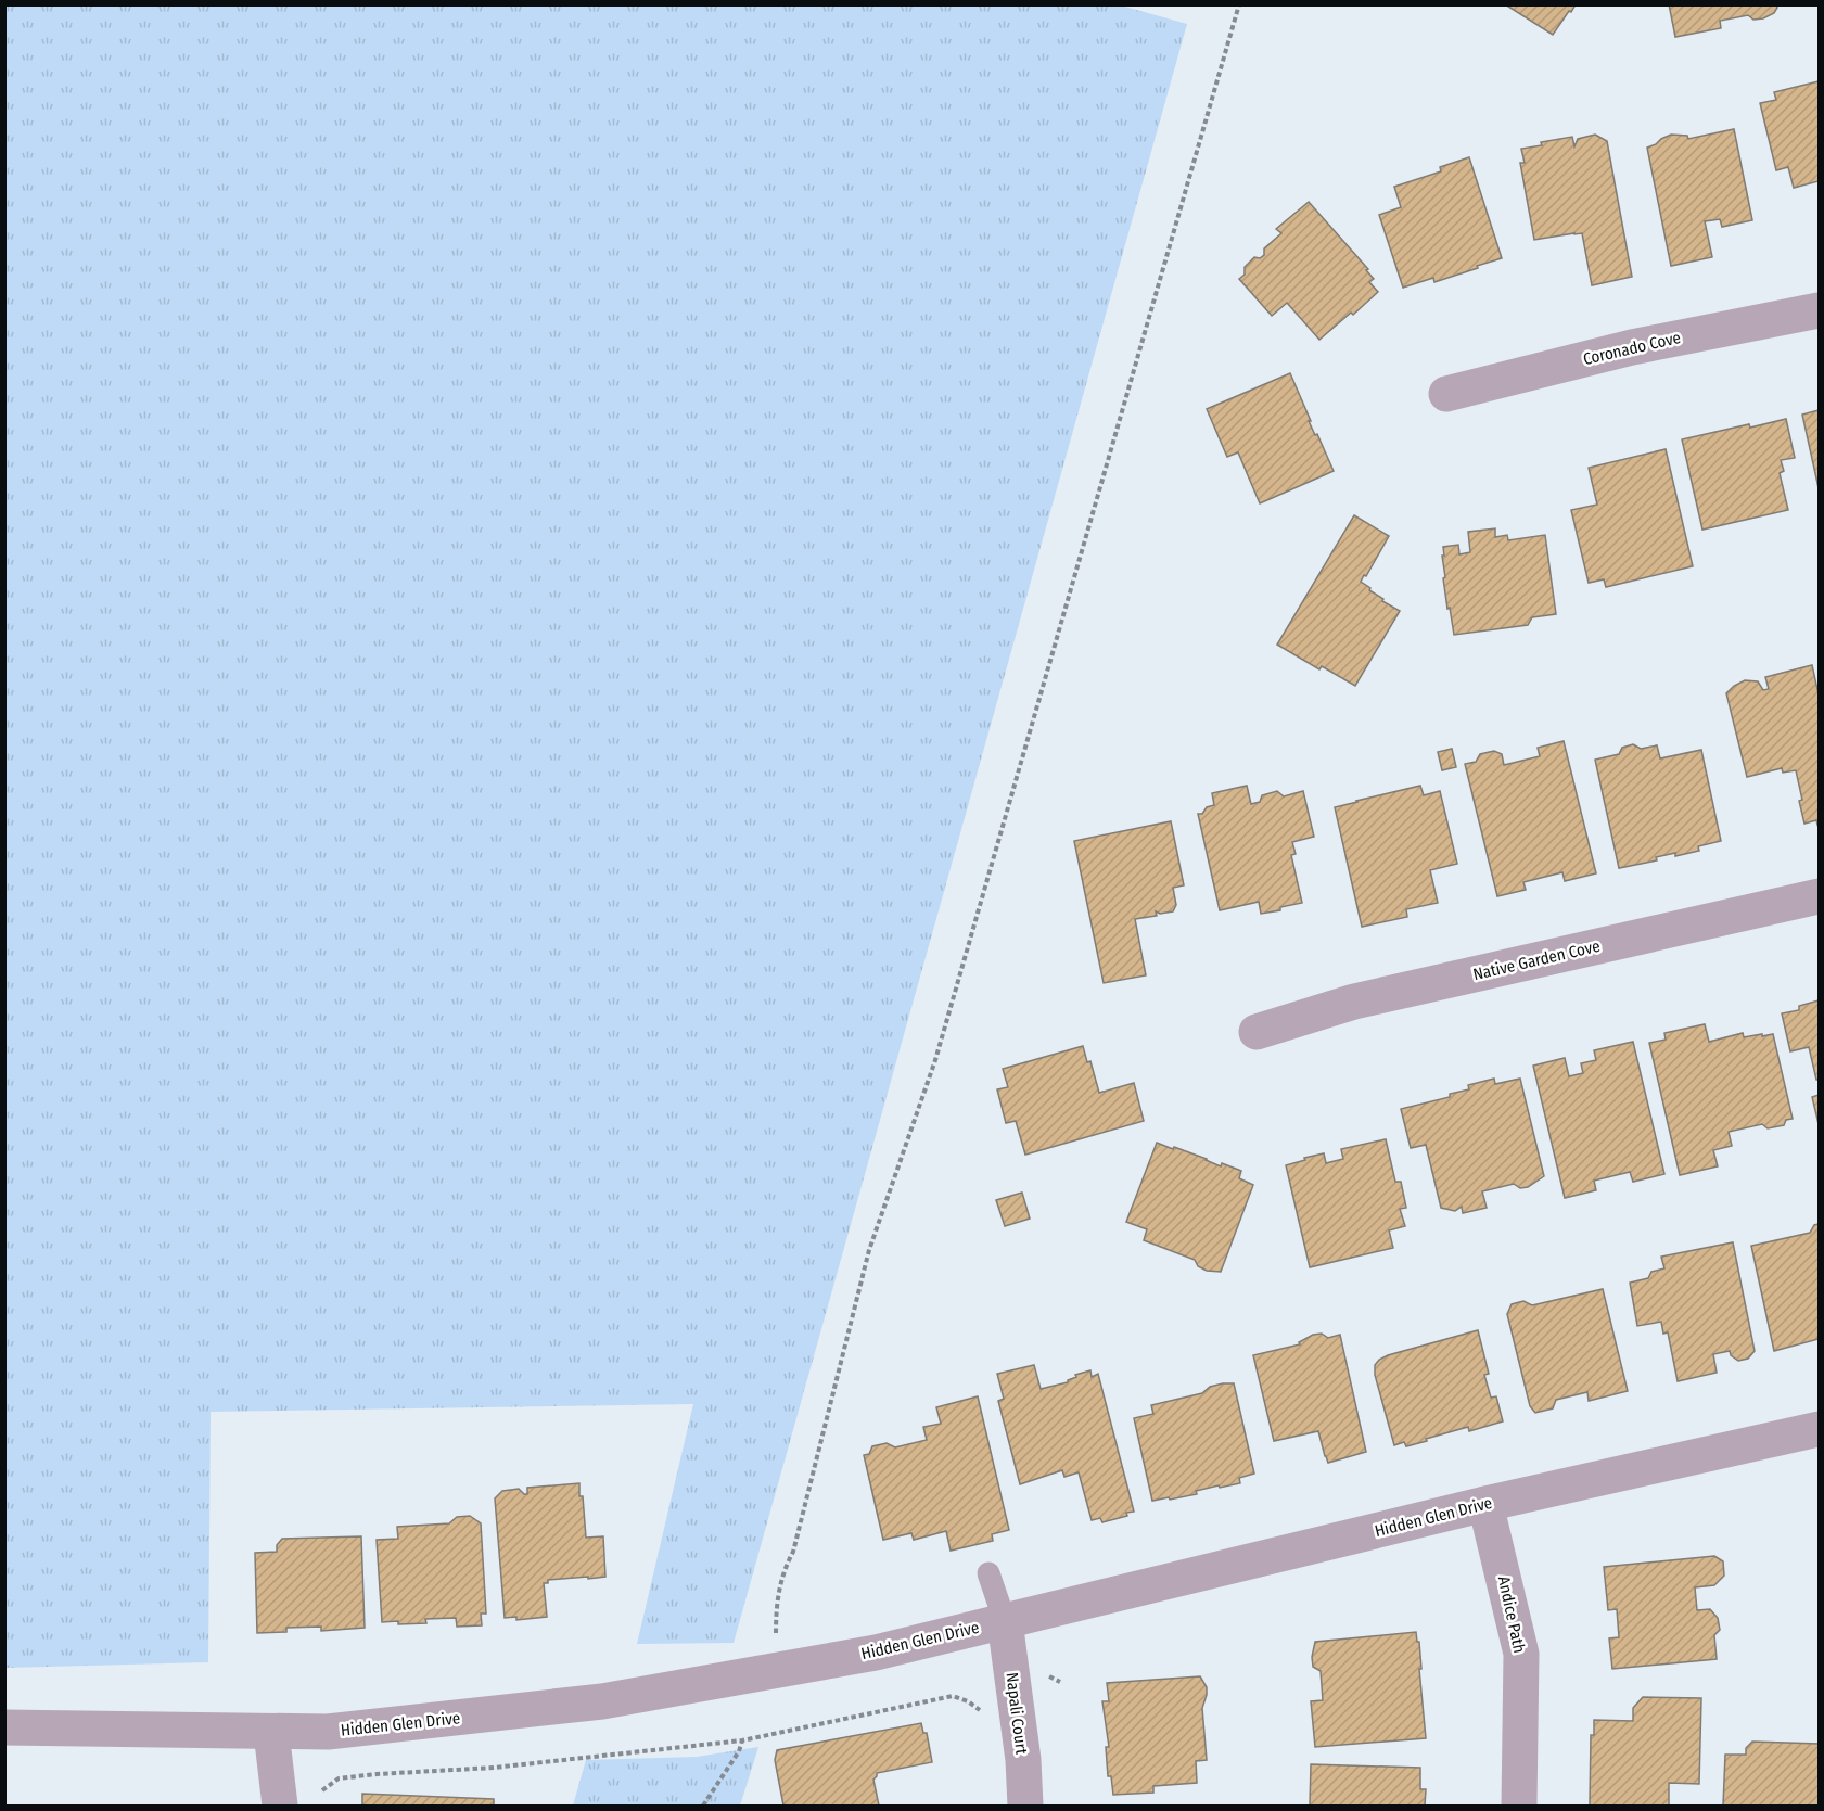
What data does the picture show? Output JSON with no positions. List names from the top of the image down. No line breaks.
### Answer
{"streets":{"street":["Coronado Cove","Native Garden Cove","Hidden Glen Drive","Andice Path","Napali Court"]},"crossings":[["Hidden Glen Drive","Andice Path"],["Hidden Glen Drive","Napali Court"]]}
